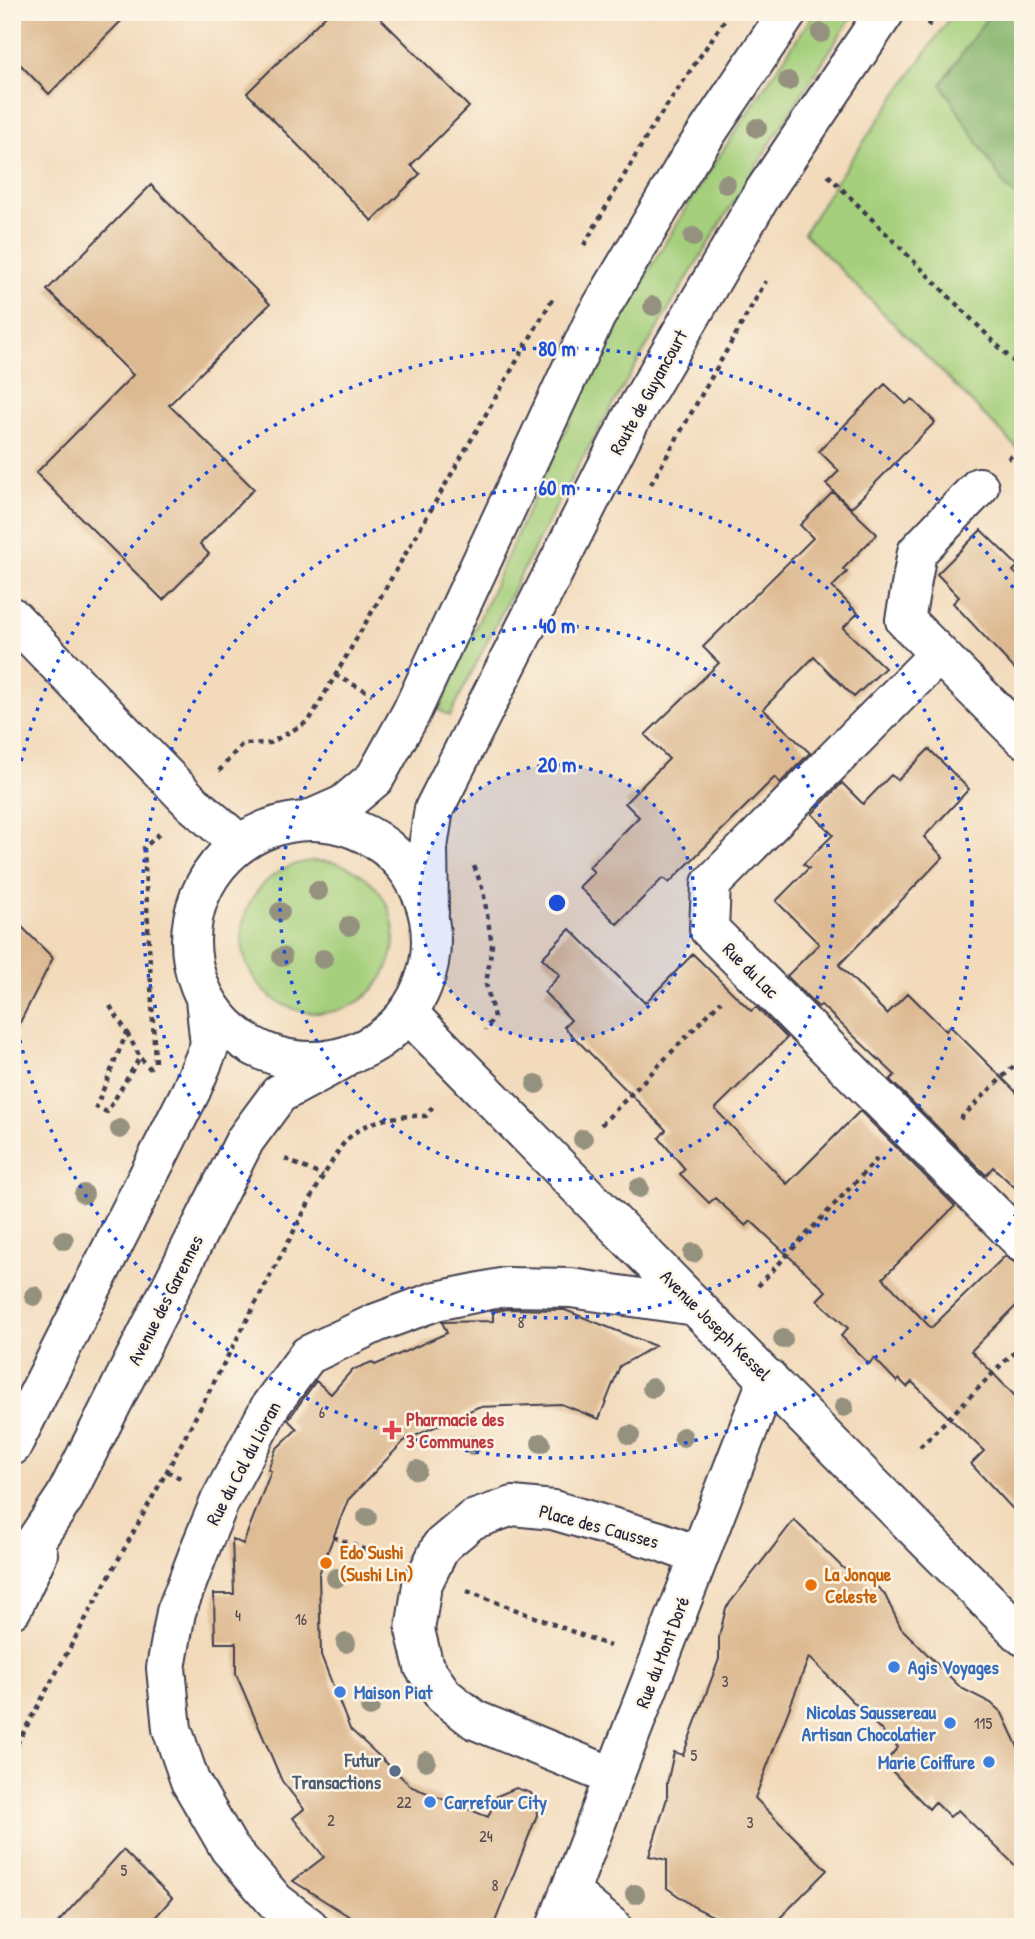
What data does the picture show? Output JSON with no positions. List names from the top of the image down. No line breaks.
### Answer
{"streets":{"street":["Route de Guyancourt","Rue du Lac","Avenue des Garennes","Avenue Joseph Kessel","Rue du Col du Lioran","Place des Causses","Rue du Mont Doré"]},"crossings":[["Route de Guyancourt","Avenue des Garennes"],["Route de Guyancourt","Avenue Joseph Kessel"],["Avenue des Garennes","Avenue Joseph Kessel"],["Avenue Joseph Kessel","Rue du Col du Lioran"],["Avenue Joseph Kessel","Rue du Mont Doré"],["Place des Causses","Rue du Mont Doré"]],"places":{"health":["Pharmacie des 3 Communes"],"other":["Edo Sushi (Sushi Lin)","La Jonque Celeste","Agis Voyages","Maison Piat","Nicolas Saussereau Artisan Chocolatier","Marie Coiffure","Futur Transactions","Carrefour City"]},"house_numbers":["8","6","4","16","3","115","5","22","2","3","24","5","8"],"rings":["80 m","60 m","40 m","20 m"]}
